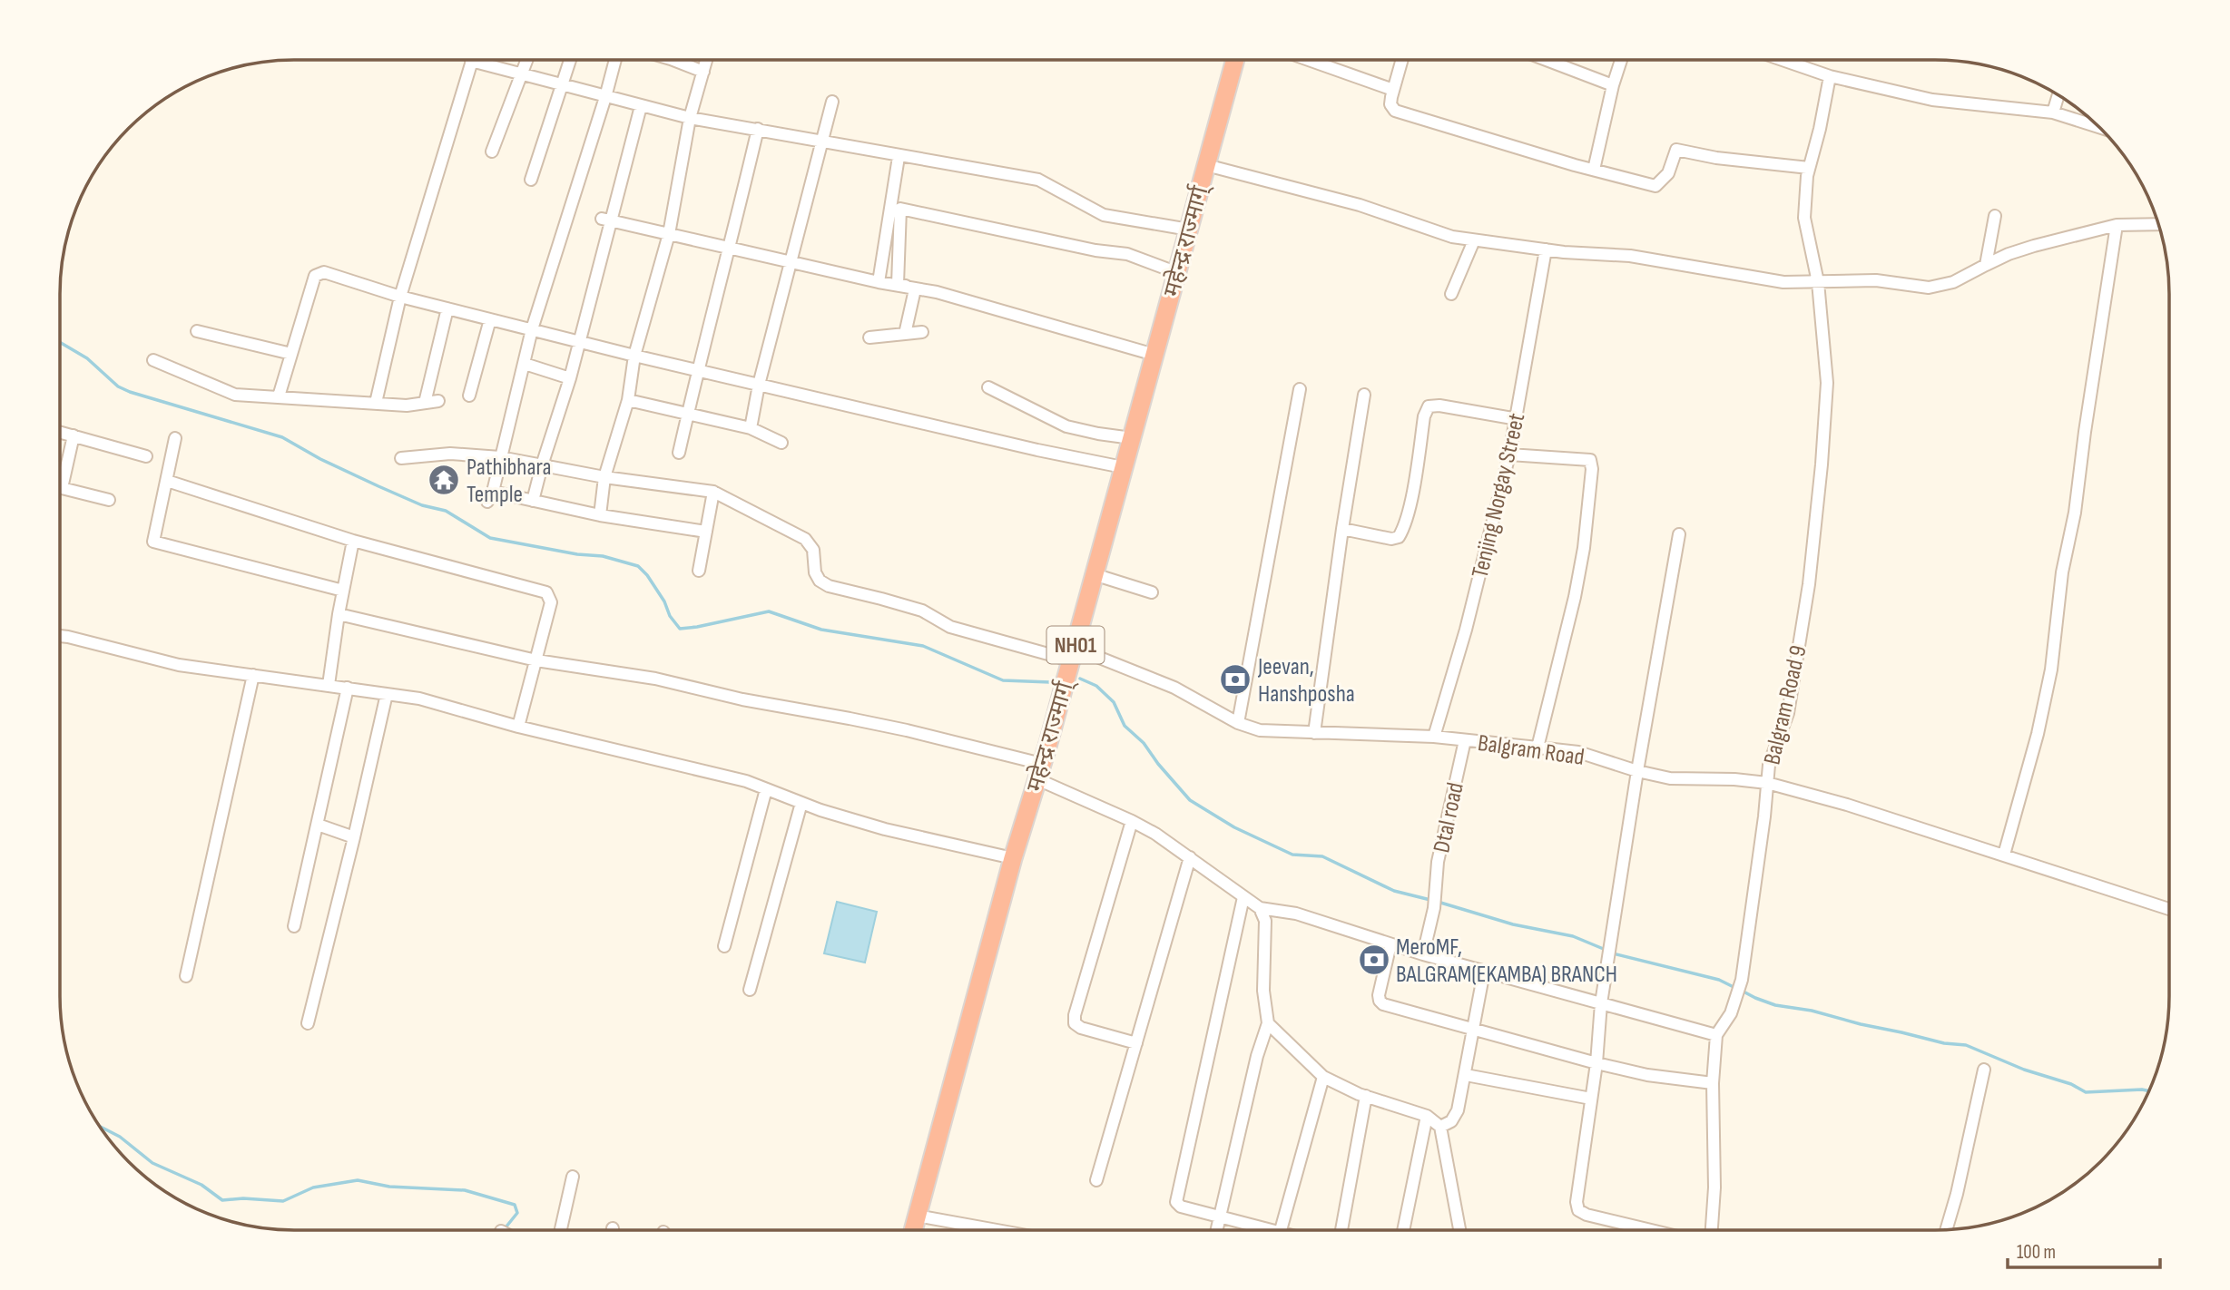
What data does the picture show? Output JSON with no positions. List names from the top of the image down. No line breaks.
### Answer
{"streets":{"highway":["महेन्द्र राज्मार्ग्","NH01"],"street":["Tenjing Norgay Street","Balgram Road 9","Balgram Road","Dtal road"]},"crossings":[["महेन्द्र राज्मार्ग्","Balgram Road"],["Tenjing Norgay Street","Balgram Road"],["Balgram Road 9","Balgram Road"],["Balgram Road","Dtal road"]],"places":{"temple":["Pathibhara Temple"],"bank":["Jeevan, Hanshposha","MeroMF, BALGRAM(EKAMBA) BRANCH"]},"scale_bar":"100 m"}
